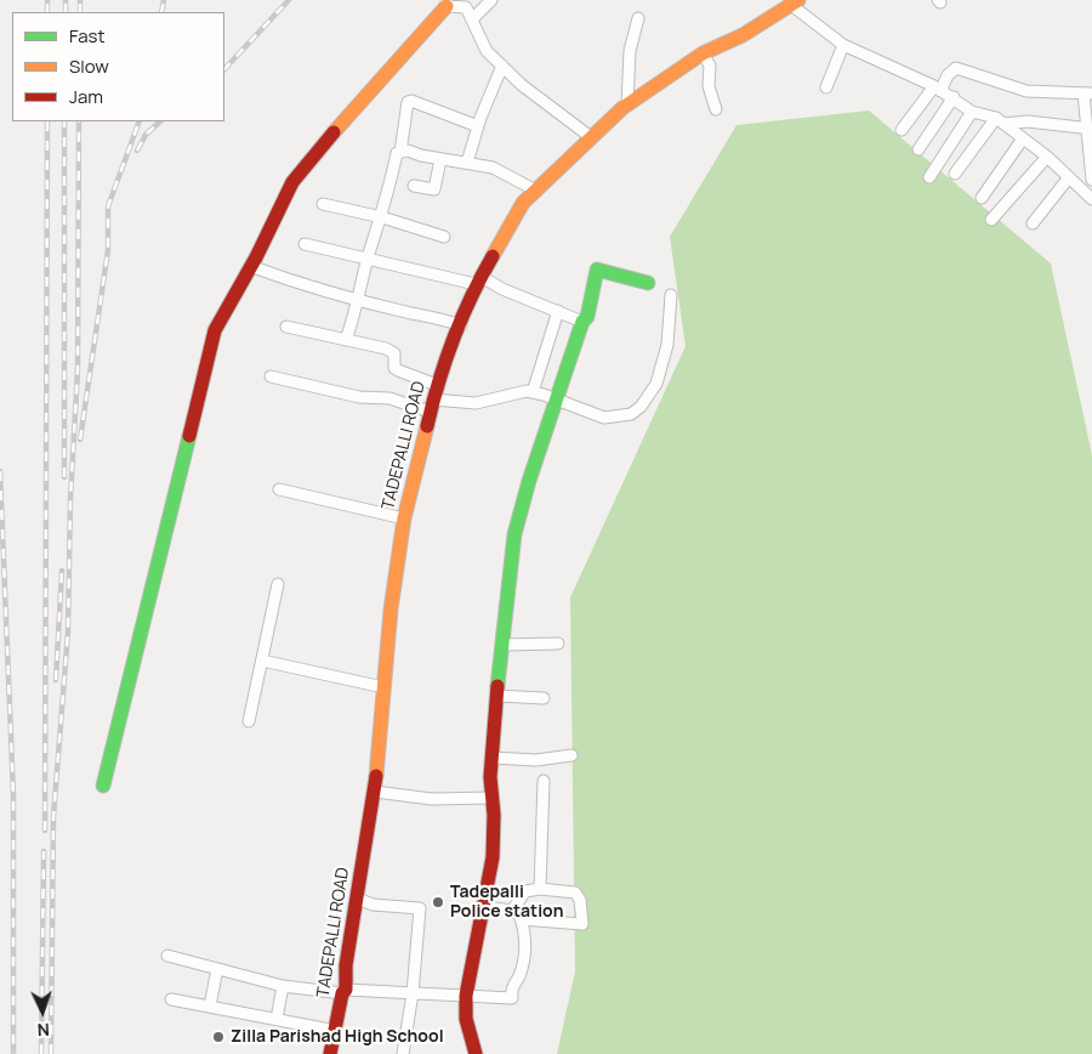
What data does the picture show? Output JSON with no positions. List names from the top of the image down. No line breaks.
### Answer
{"streets":{"street":["TADEPALLI ROAD"]},"places":["Tadepalli Police station","Zilla Parishad High School"],"legend":["Fast","Slow","Jam"],"north":"bottom"}
